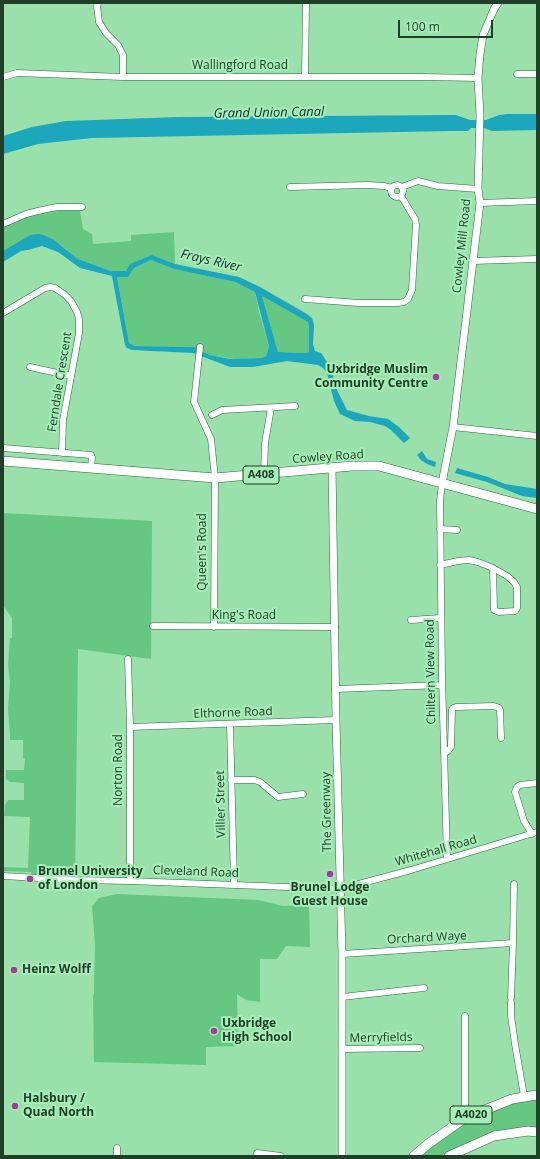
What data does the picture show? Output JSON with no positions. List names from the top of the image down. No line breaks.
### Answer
{"streets":{"main road":["Cowley Road","A408","A4020"],"street":["Wallingford Road","Cowley Mill Road","Ferndale Crescent","Queen's Road","King's Road","Chiltern View Road","Elthorne Road","Norton Road","Villier Street","The Greenway","Whitehall Road","Cleveland Road","Orchard Waye","Merryfields"]},"crossings":[["Wallingford Road","Cowley Mill Road"],["Cowley Mill Road","Cowley Road"],["Cowley Mill Road","Chiltern View Road"],["Cowley Road","Queen's Road"],["Cowley Road","Chiltern View Road"],["Cowley Road","The Greenway"],["Queen's Road","King's Road"],["King's Road","The Greenway"],["Chiltern View Road","Whitehall Road"],["Elthorne Road","Norton Road"],["Elthorne Road","Villier Street"],["Elthorne Road","The Greenway"],["Norton Road","Cleveland Road"],["Villier Street","Cleveland Road"],["The Greenway","Whitehall Road"],["The Greenway","Cleveland Road"],["The Greenway","Orchard Waye"],["The Greenway","Merryfields"],["Whitehall Road","Cleveland Road"]],"water":["Grand Union Canal","Frays River"],"places":["Uxbridge Muslim Community Centre","Brunel Lodge Guest House","Brunel University of London","Heinz Wolff","Uxbridge High School","Halsbury / Quad North"],"scale_bar":"100 m"}
